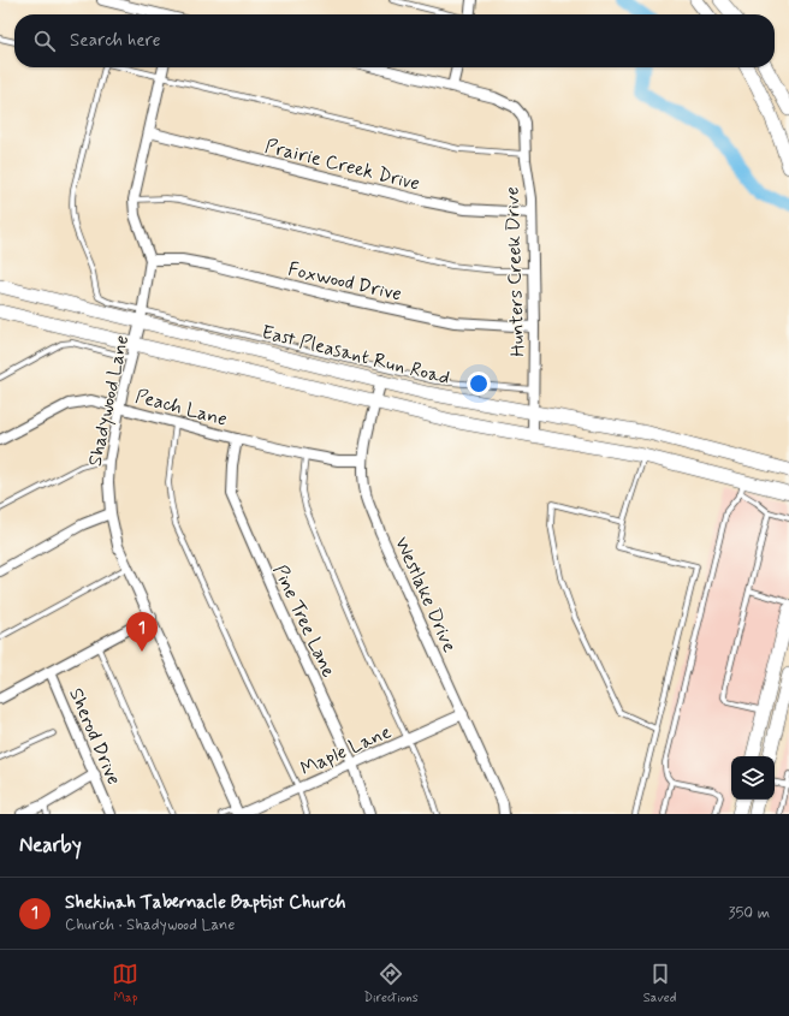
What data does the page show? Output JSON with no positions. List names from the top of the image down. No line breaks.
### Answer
{"streets":{"main road":["East Pleasant Run Road"],"street":["Prairie Creek Drive","Hunters Creek Drive","Foxwood Drive","Shadywood Lane","Peach Lane","Westlake Drive","Pine Tree Lane","Sherod Drive","Maple Lane"]},"crossings":[["Prairie Creek Drive","Hunters Creek Drive"],["Prairie Creek Drive","Shadywood Lane"],["Hunters Creek Drive","Foxwood Drive"],["Hunters Creek Drive","East Pleasant Run Road"],["Foxwood Drive","Shadywood Lane"],["East Pleasant Run Road","Shadywood Lane"],["East Pleasant Run Road","Westlake Drive"],["Shadywood Lane","Peach Lane"],["Shadywood Lane","Maple Lane"],["Peach Lane","Westlake Drive"],["Peach Lane","Pine Tree Lane"],["Westlake Drive","Maple Lane"],["Pine Tree Lane","Maple Lane"]],"page":{"search":"Search here","pins":"1","heading":"Nearby","list":[{"mark":"1","name":"Shekinah Tabernacle Baptist Church","note":"Church · Shadywood Lane","value":"350 m"}],"nav":["Map","Directions","Saved"]}}
